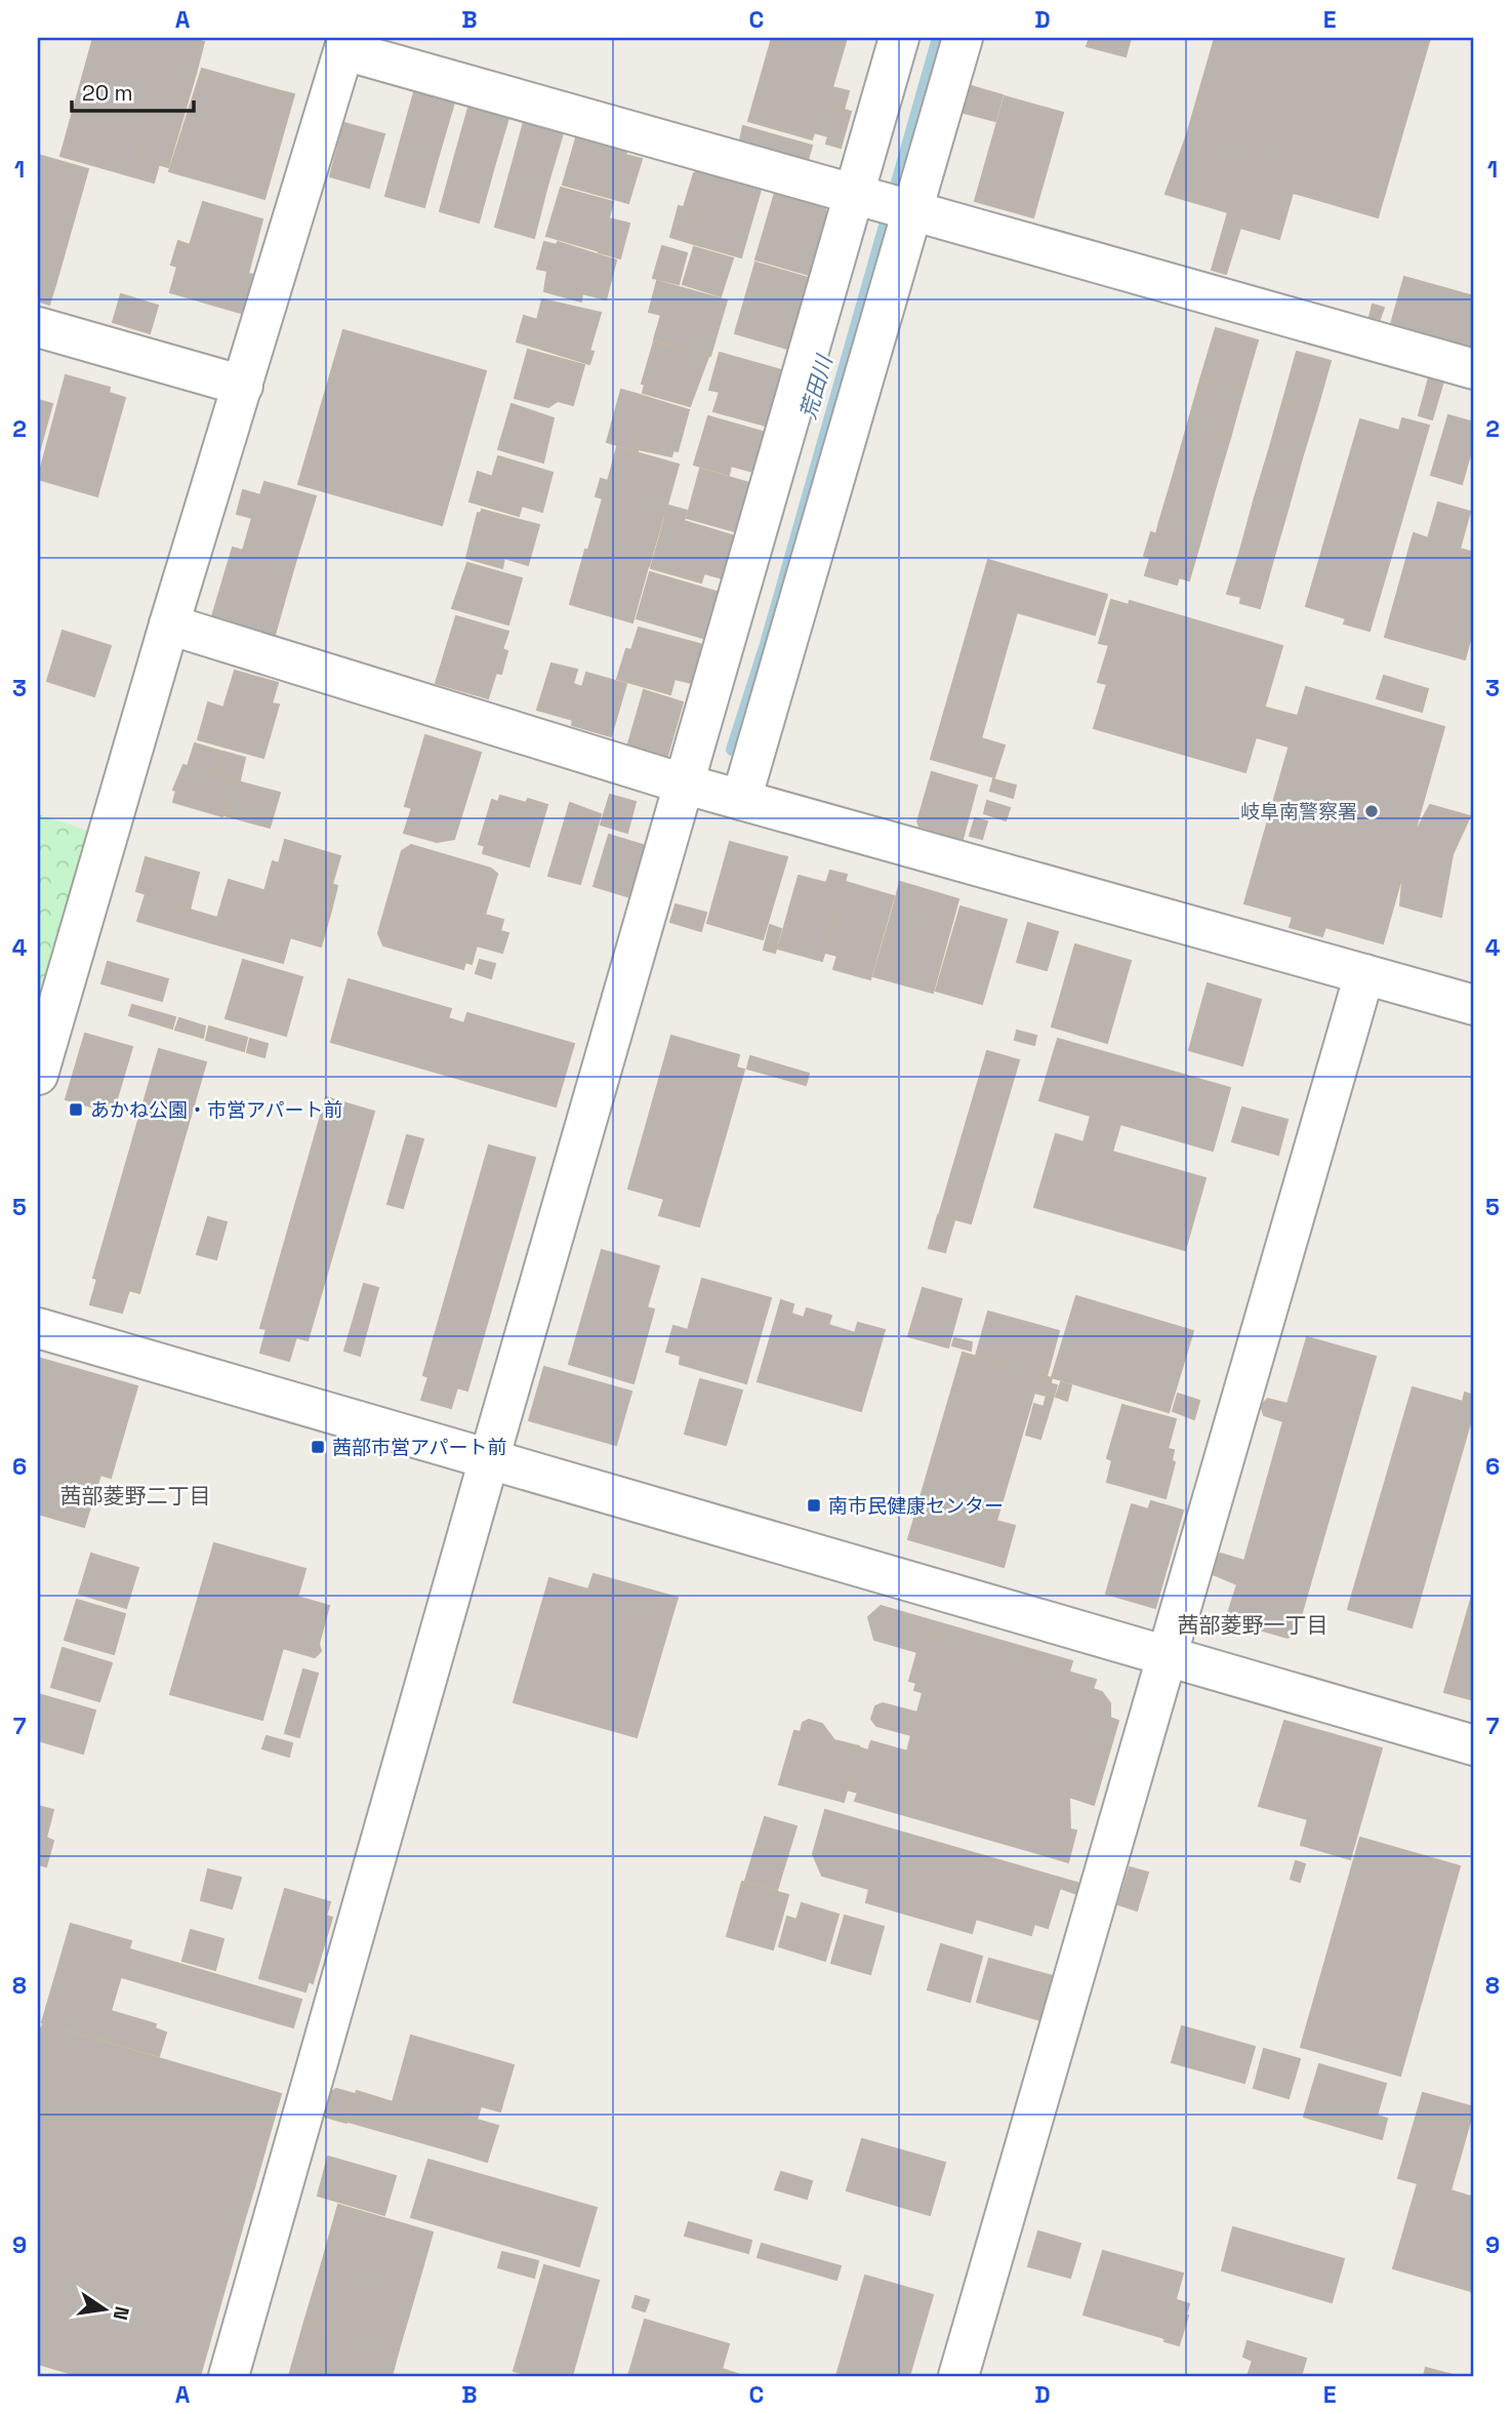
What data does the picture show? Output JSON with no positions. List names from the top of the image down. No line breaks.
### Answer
{"districts":["茜部菱野二丁目","茜部菱野一丁目"],"water":["荒田川"],"places":{"other":["岐阜南警察署"],"transit":["あかね公園・市営アパート前","茜部市営アパート前","南市民健康センター"]},"scale_bar":"20 m","north":"right","grid":{"columns":["A","B","C","D","E"],"rows":["1","2","3","4","5","6","7","8","9"]}}
